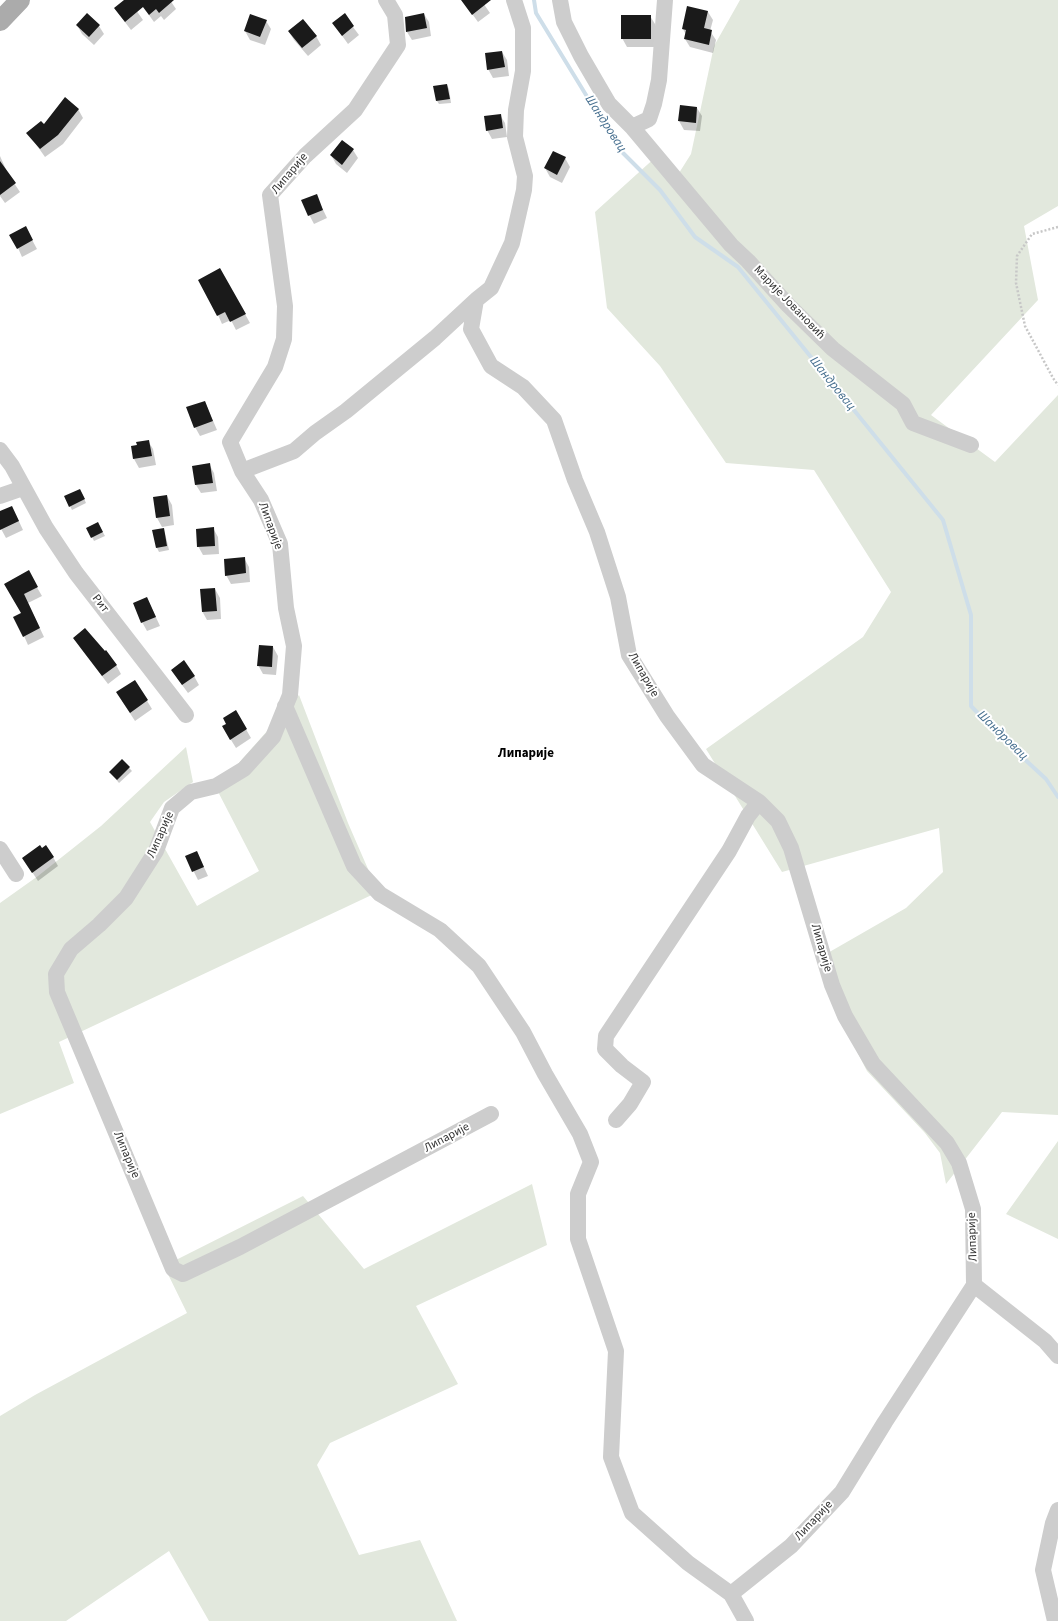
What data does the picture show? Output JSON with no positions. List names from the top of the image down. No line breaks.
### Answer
{"streets":{"street":["Липарије","Марије Јовановић","Рит"]},"districts":["Липарије"],"water":["Шандровац"]}
